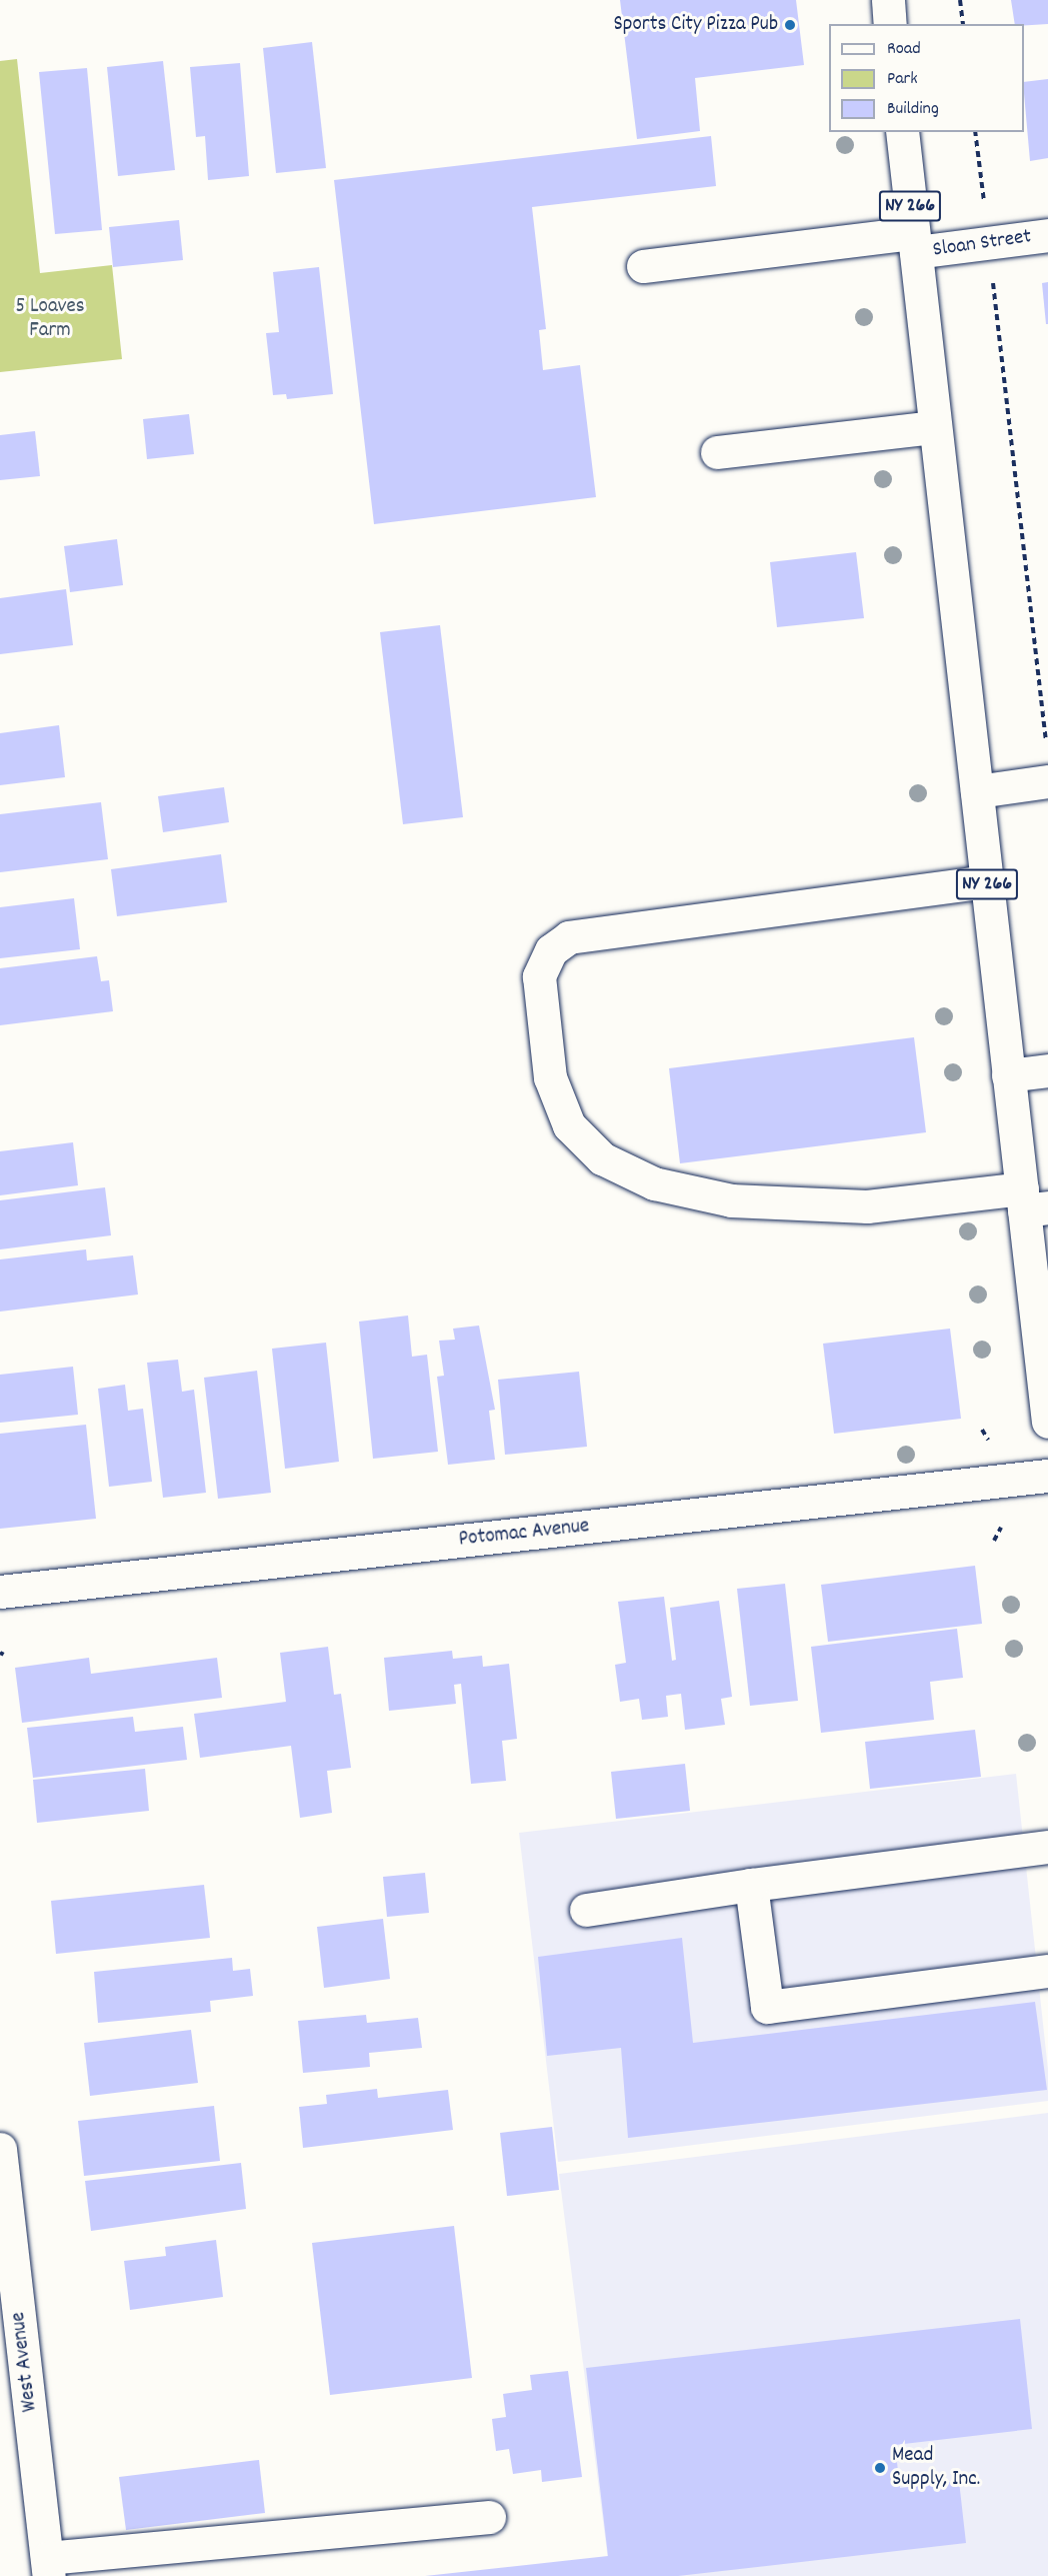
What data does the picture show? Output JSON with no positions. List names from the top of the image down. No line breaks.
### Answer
{"streets":{"street":["NY 266","Sloan Street","Potomac Avenue","West Avenue"]},"crossings":[["NY 266","Sloan Street"]],"parks":["5 Loaves Farm"],"places":["Sports City Pizza Pub","Mead Supply, Inc."],"legend":["Road","Park","Building"]}
